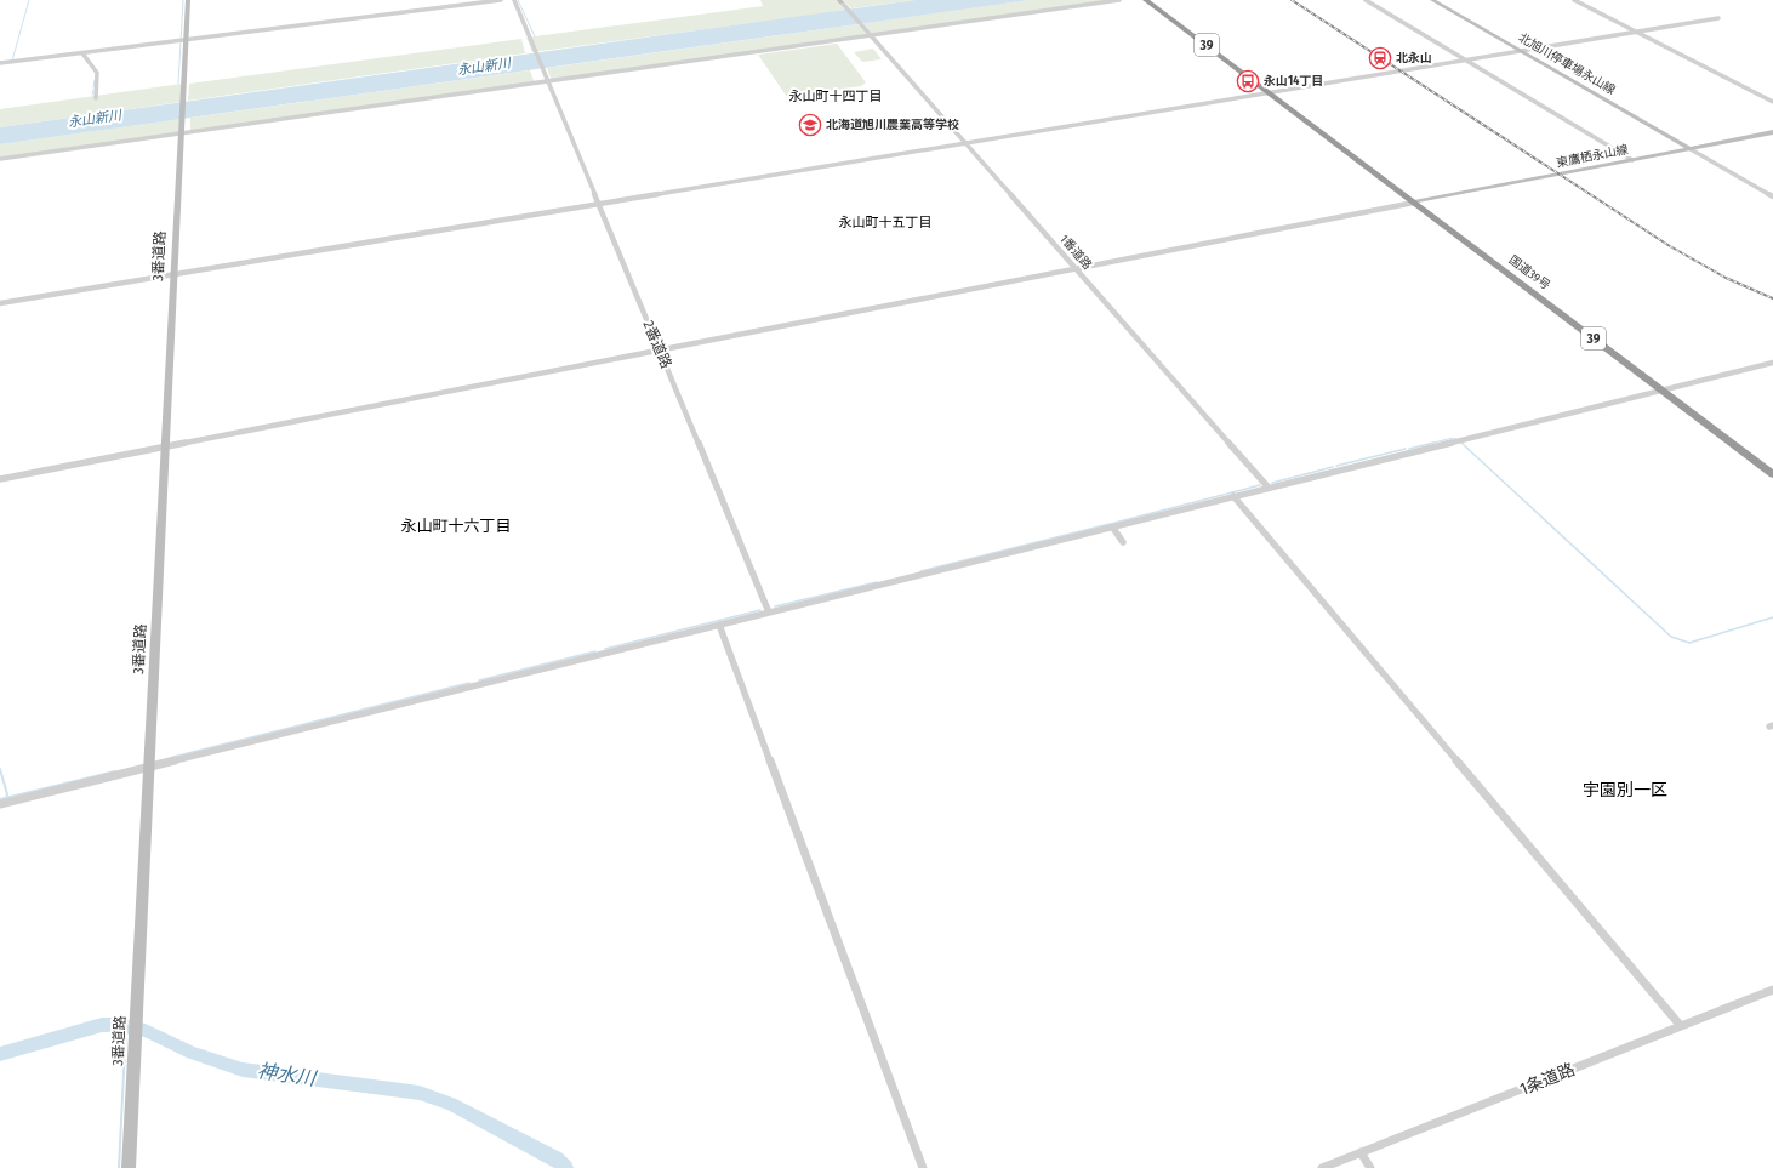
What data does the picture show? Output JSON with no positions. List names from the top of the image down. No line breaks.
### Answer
{"streets":{"highway":["39","国道39号"],"street":["北旭川停車場永山線","東鷹栖永山線","1番道路","3番道路","2番道路","1条道路"]},"crossings":[["39","国道39号"],["北旭川停車場永山線","東鷹栖永山線"],["東鷹栖永山線","国道39号"]],"districts":["永山町十四丁目","永山町十五丁目","永山町十六丁目","宇園別一区"],"water":["永山新川","神水川"],"places":{"station":["北永山"],"bus stop":["永山14丁目"],"school or university":["北海道旭川農業高等学校"]}}
